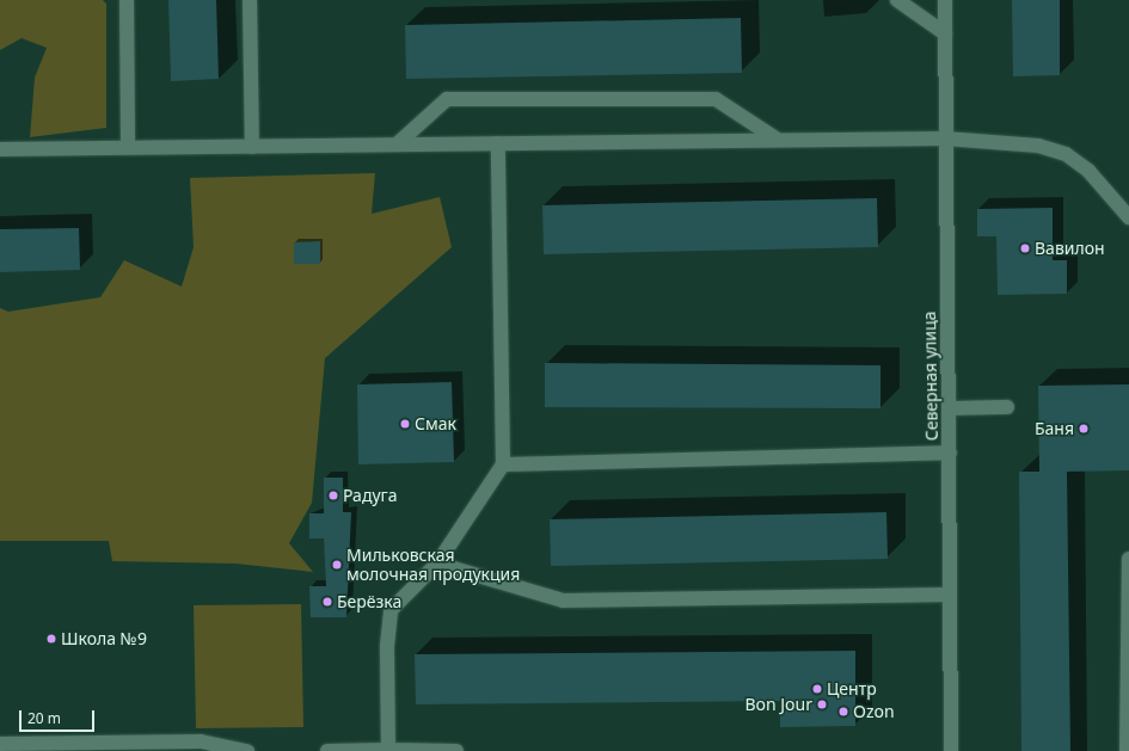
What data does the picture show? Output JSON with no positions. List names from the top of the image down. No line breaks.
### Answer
{"streets":{"street":["Северная улица"]},"places":["Вавилон","Смак","Баня","Радуга","Мильковская молочная продукция","Берёзка","Школа №9","Центр","Bon Jour","Ozon"],"scale_bar":"20 m"}
